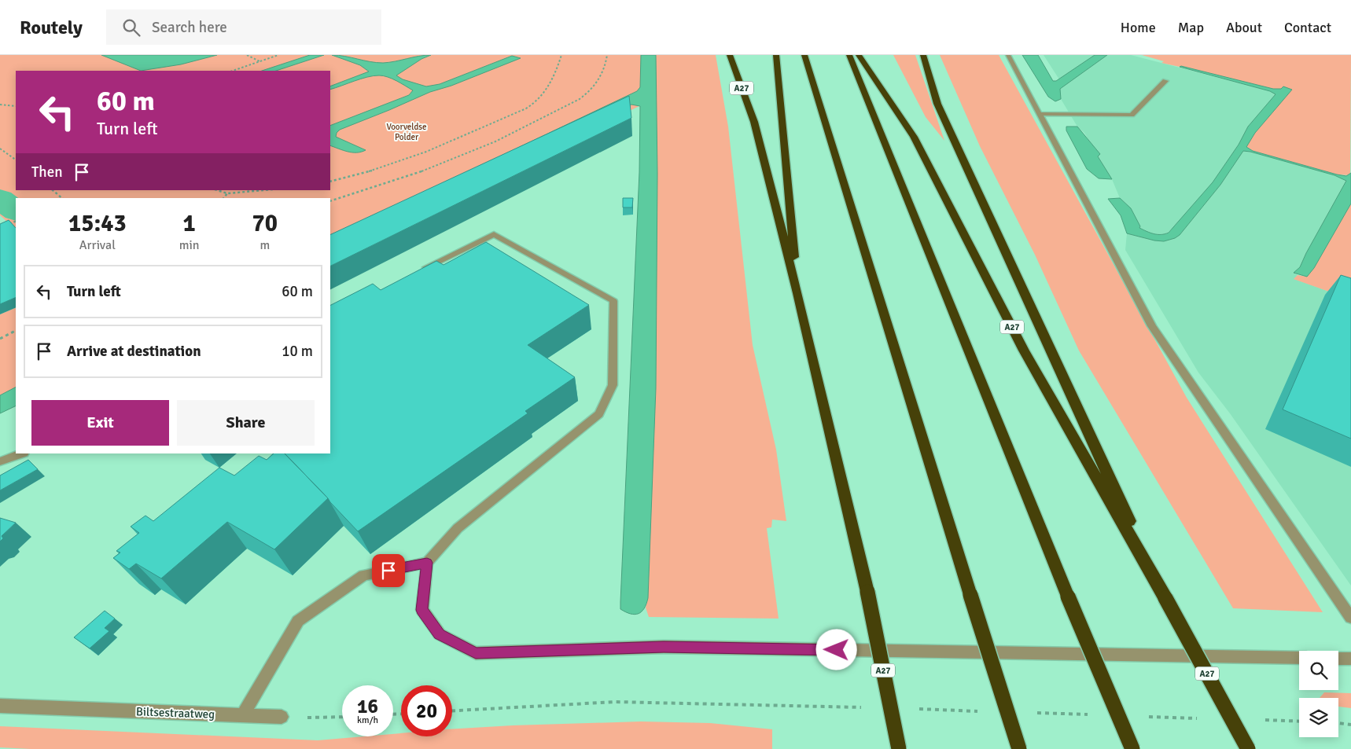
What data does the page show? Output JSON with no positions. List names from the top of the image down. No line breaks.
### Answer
{"streets":{"highway":["A27"],"street":["Biltsestraatweg"]},"parks":["Voorveldse Polder"],"page":{"header":"Routely","search":"Search here","nav":["Home","Map","About","Contact"],"turn":["60 m","Turn left"],"then":"Then","eta":["15:43","Arrival","1","min","70","m"],"list":[{"name":"Turn left","value":"60 m"},{"name":"Arrive at destination","value":"10 m"}],"buttons":["Exit","Share"],"speed":"16 km/h","limit":"20"}}
